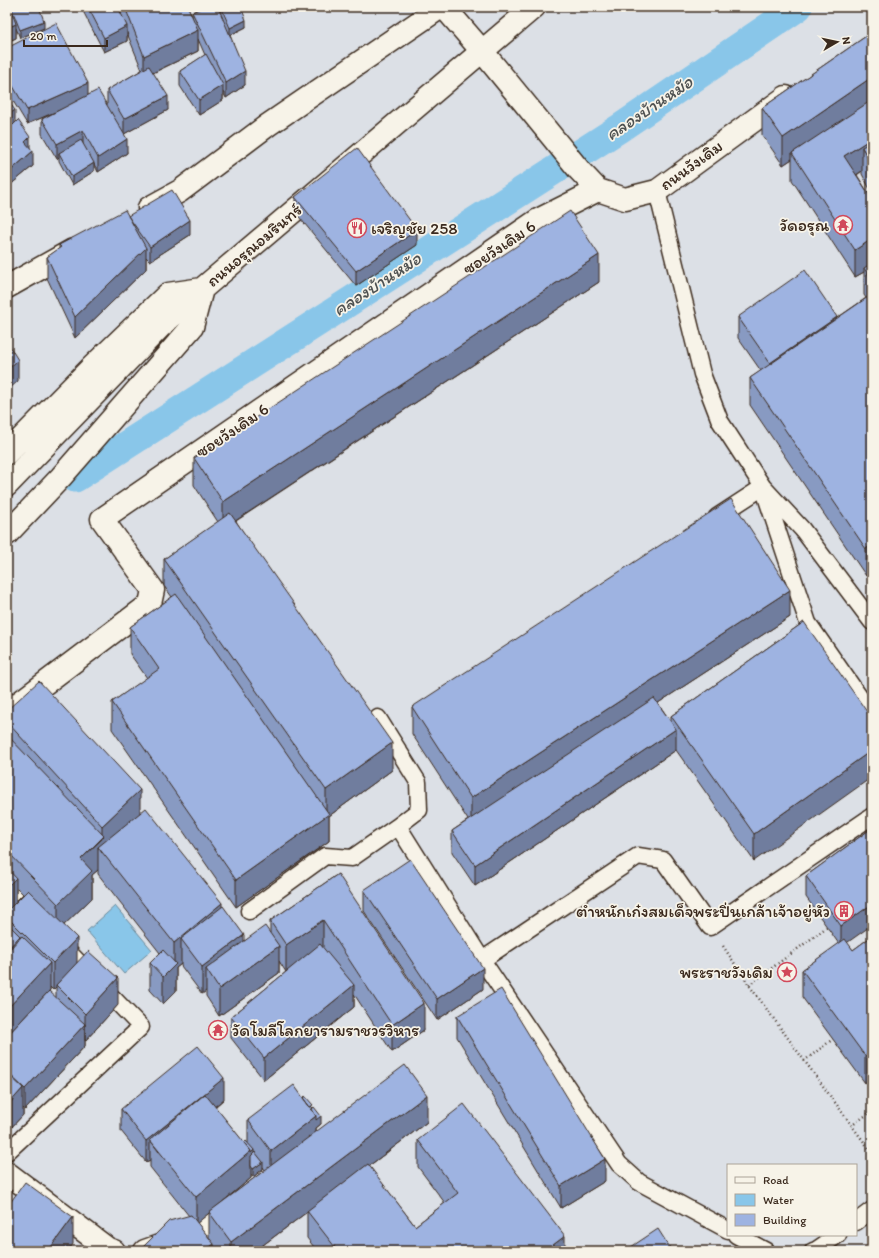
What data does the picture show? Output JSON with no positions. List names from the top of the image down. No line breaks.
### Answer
{"streets":{"street":["ถนนวังเดิม","ถนนอรุณอมรินทร์","ซอยวังเดิม 6"]},"crossings":[["ถนนวังเดิม","ซอยวังเดิม 6"]],"water":["คลองบ้านหม้อ"],"places":{"temple":["วัดอรุณ","วัดโมลีโลกยารามราชวรวิหาร"],"restaurant":["เจริญชัย 258"],"building":["ตำหนักเก๋งสมเด็จพระปิ่นเกล้าเจ้าอยู่หัว"],"place":["พระราชวังเดิม"]},"legend":["Road","Water","Building"],"scale_bar":"20 m","north":"right"}
